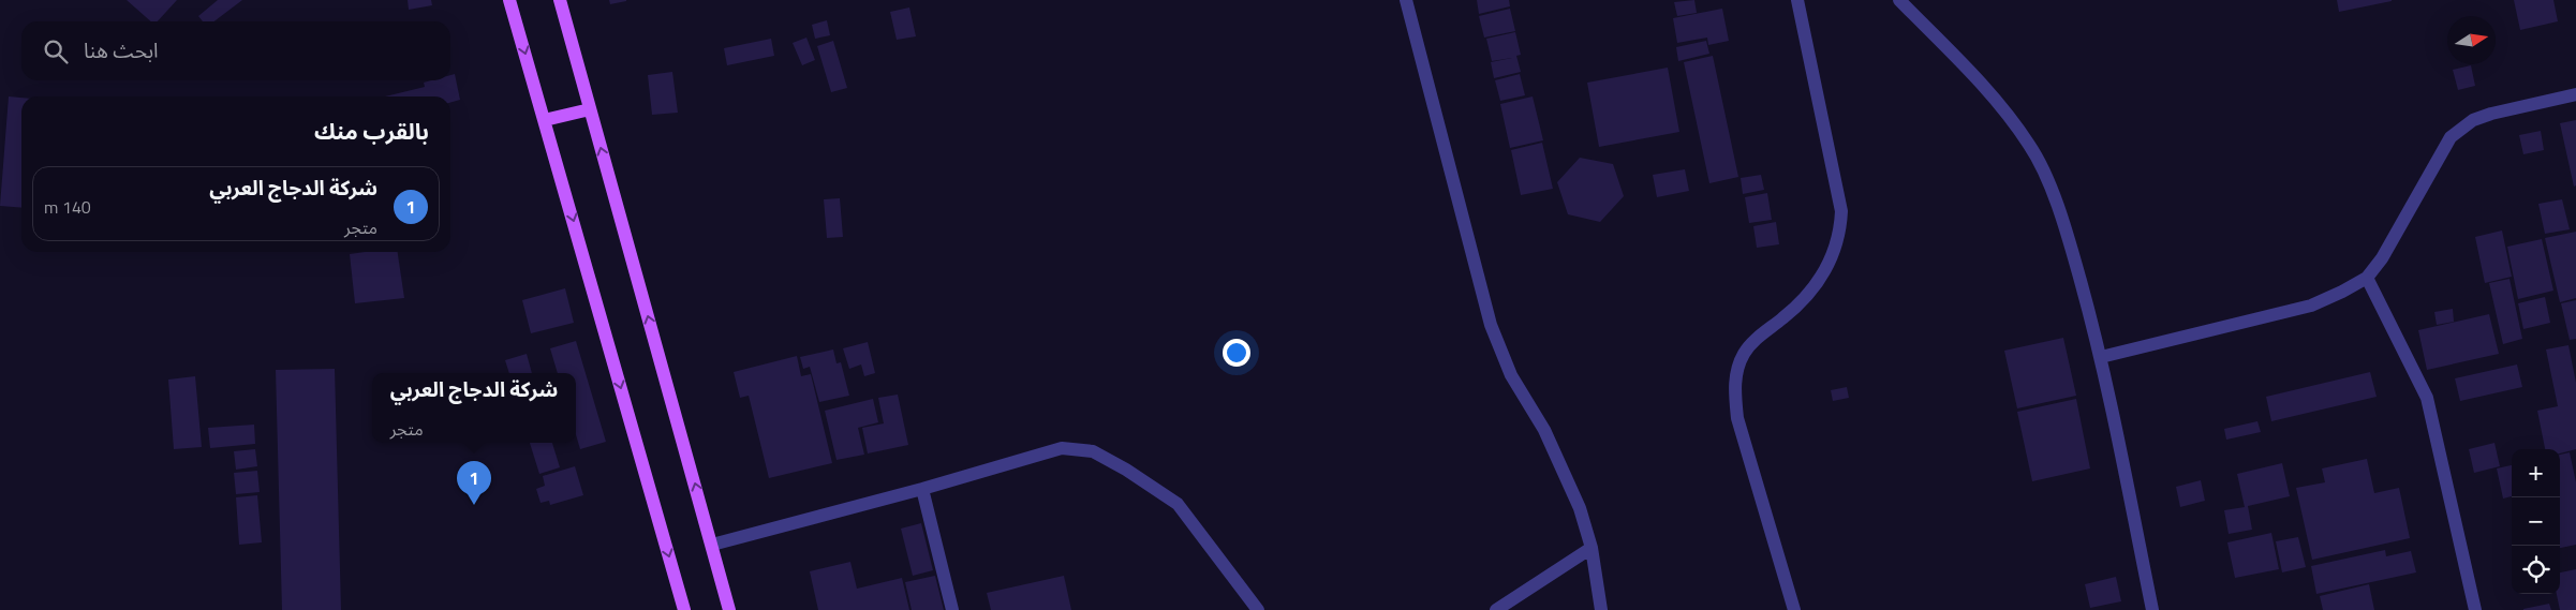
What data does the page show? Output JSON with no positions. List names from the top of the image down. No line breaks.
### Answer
{"north":"right","page":{"search":"ابحث هنا","heading":"بالقرب منك","list":[{"mark":"1","name":"شركة الدجاج العربي","note":"متجر","value":"140 m"}],"popup":["شركة الدجاج العربي","متجر"],"map_buttons":["+","−"],"pins":"1"}}
